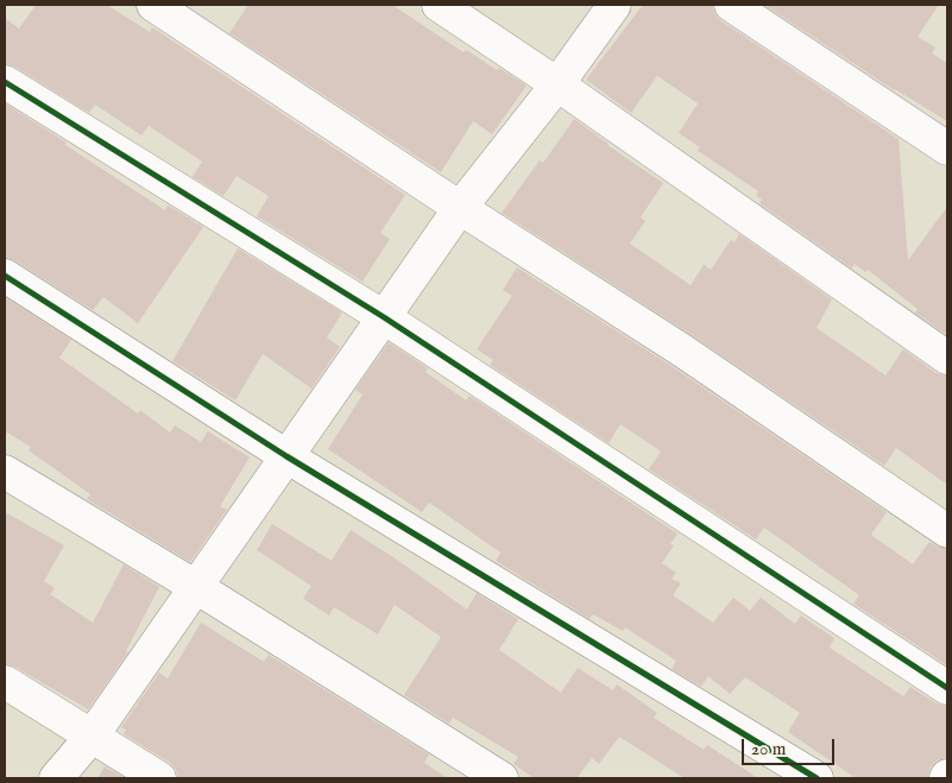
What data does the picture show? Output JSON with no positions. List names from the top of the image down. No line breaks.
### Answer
{"scale_bar":"20 m"}
